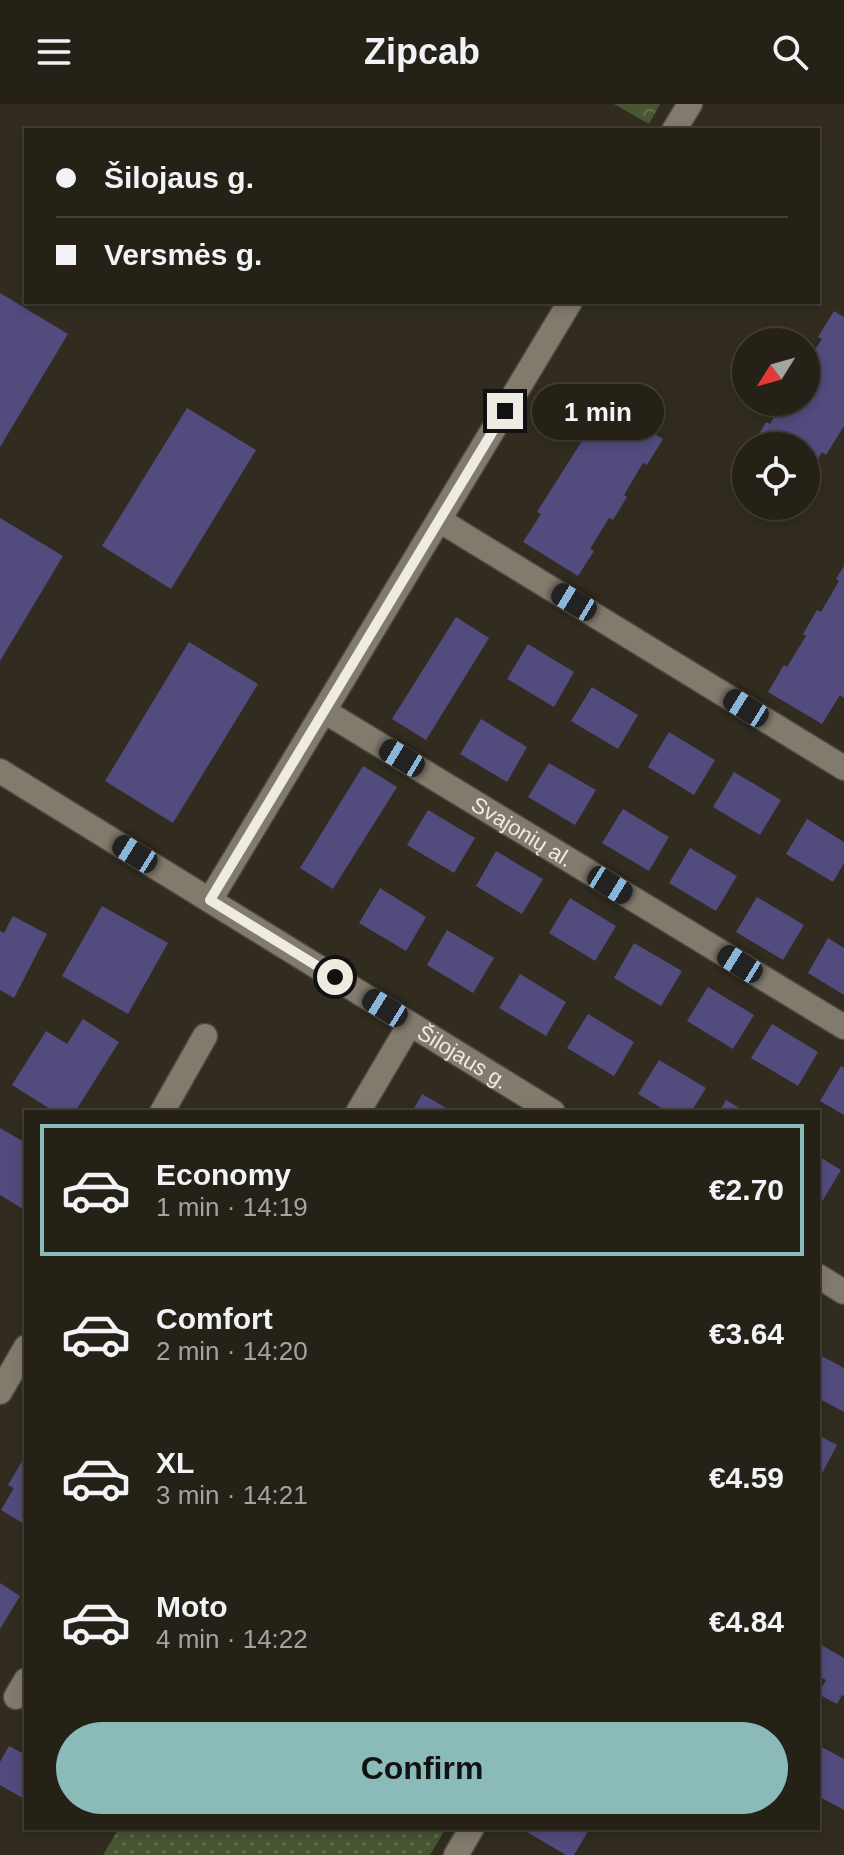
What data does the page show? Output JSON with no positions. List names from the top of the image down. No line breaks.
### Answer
{"streets":{"street":["Svajonių al.","Šilojaus g."]},"north":"bottom left","page":{"header":"Zipcab","banner":["Šilojaus g.","Versmės g."],"bubble":"1 min","list":[{"name":"Economy","note":"1 min · 14:19","value":"€2.70"},{"name":"Comfort","note":"2 min · 14:20","value":"€3.64"},{"name":"XL","note":"3 min · 14:21","value":"€4.59"},{"name":"Moto","note":"4 min · 14:22","value":"€4.84"}],"buttons":"Confirm"}}
